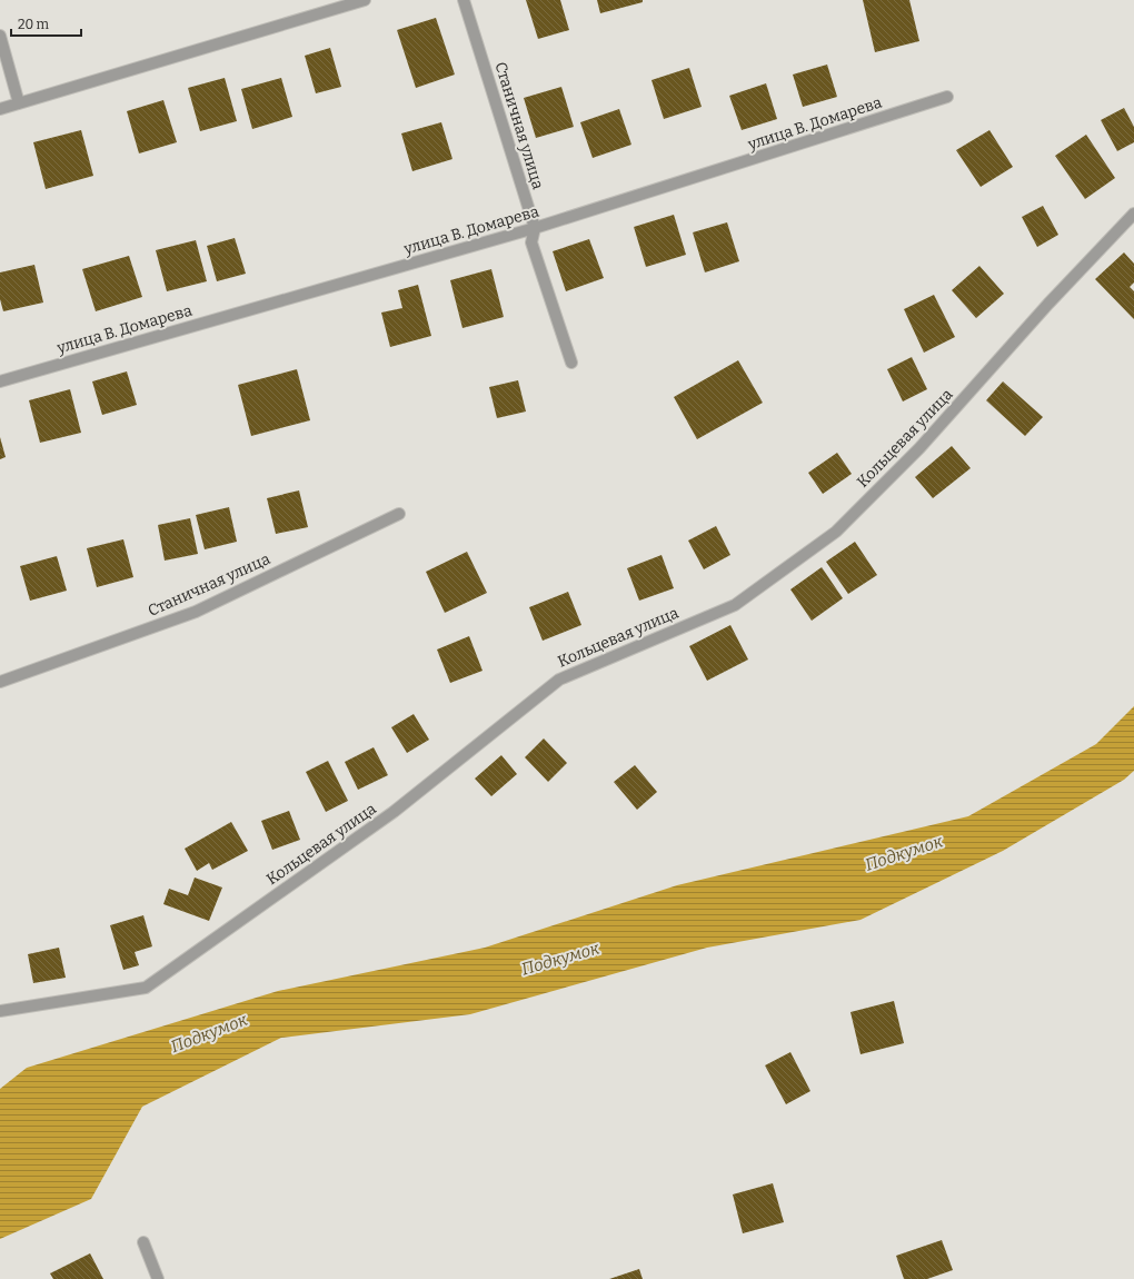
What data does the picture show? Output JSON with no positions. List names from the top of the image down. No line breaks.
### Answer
{"streets":{"street":["улица В. Домарева","Станичная улица","Кольцевая улица"]},"crossings":[["улица В. Домарева","Станичная улица"]],"water":["Подкумок"],"scale_bar":"20 m"}
